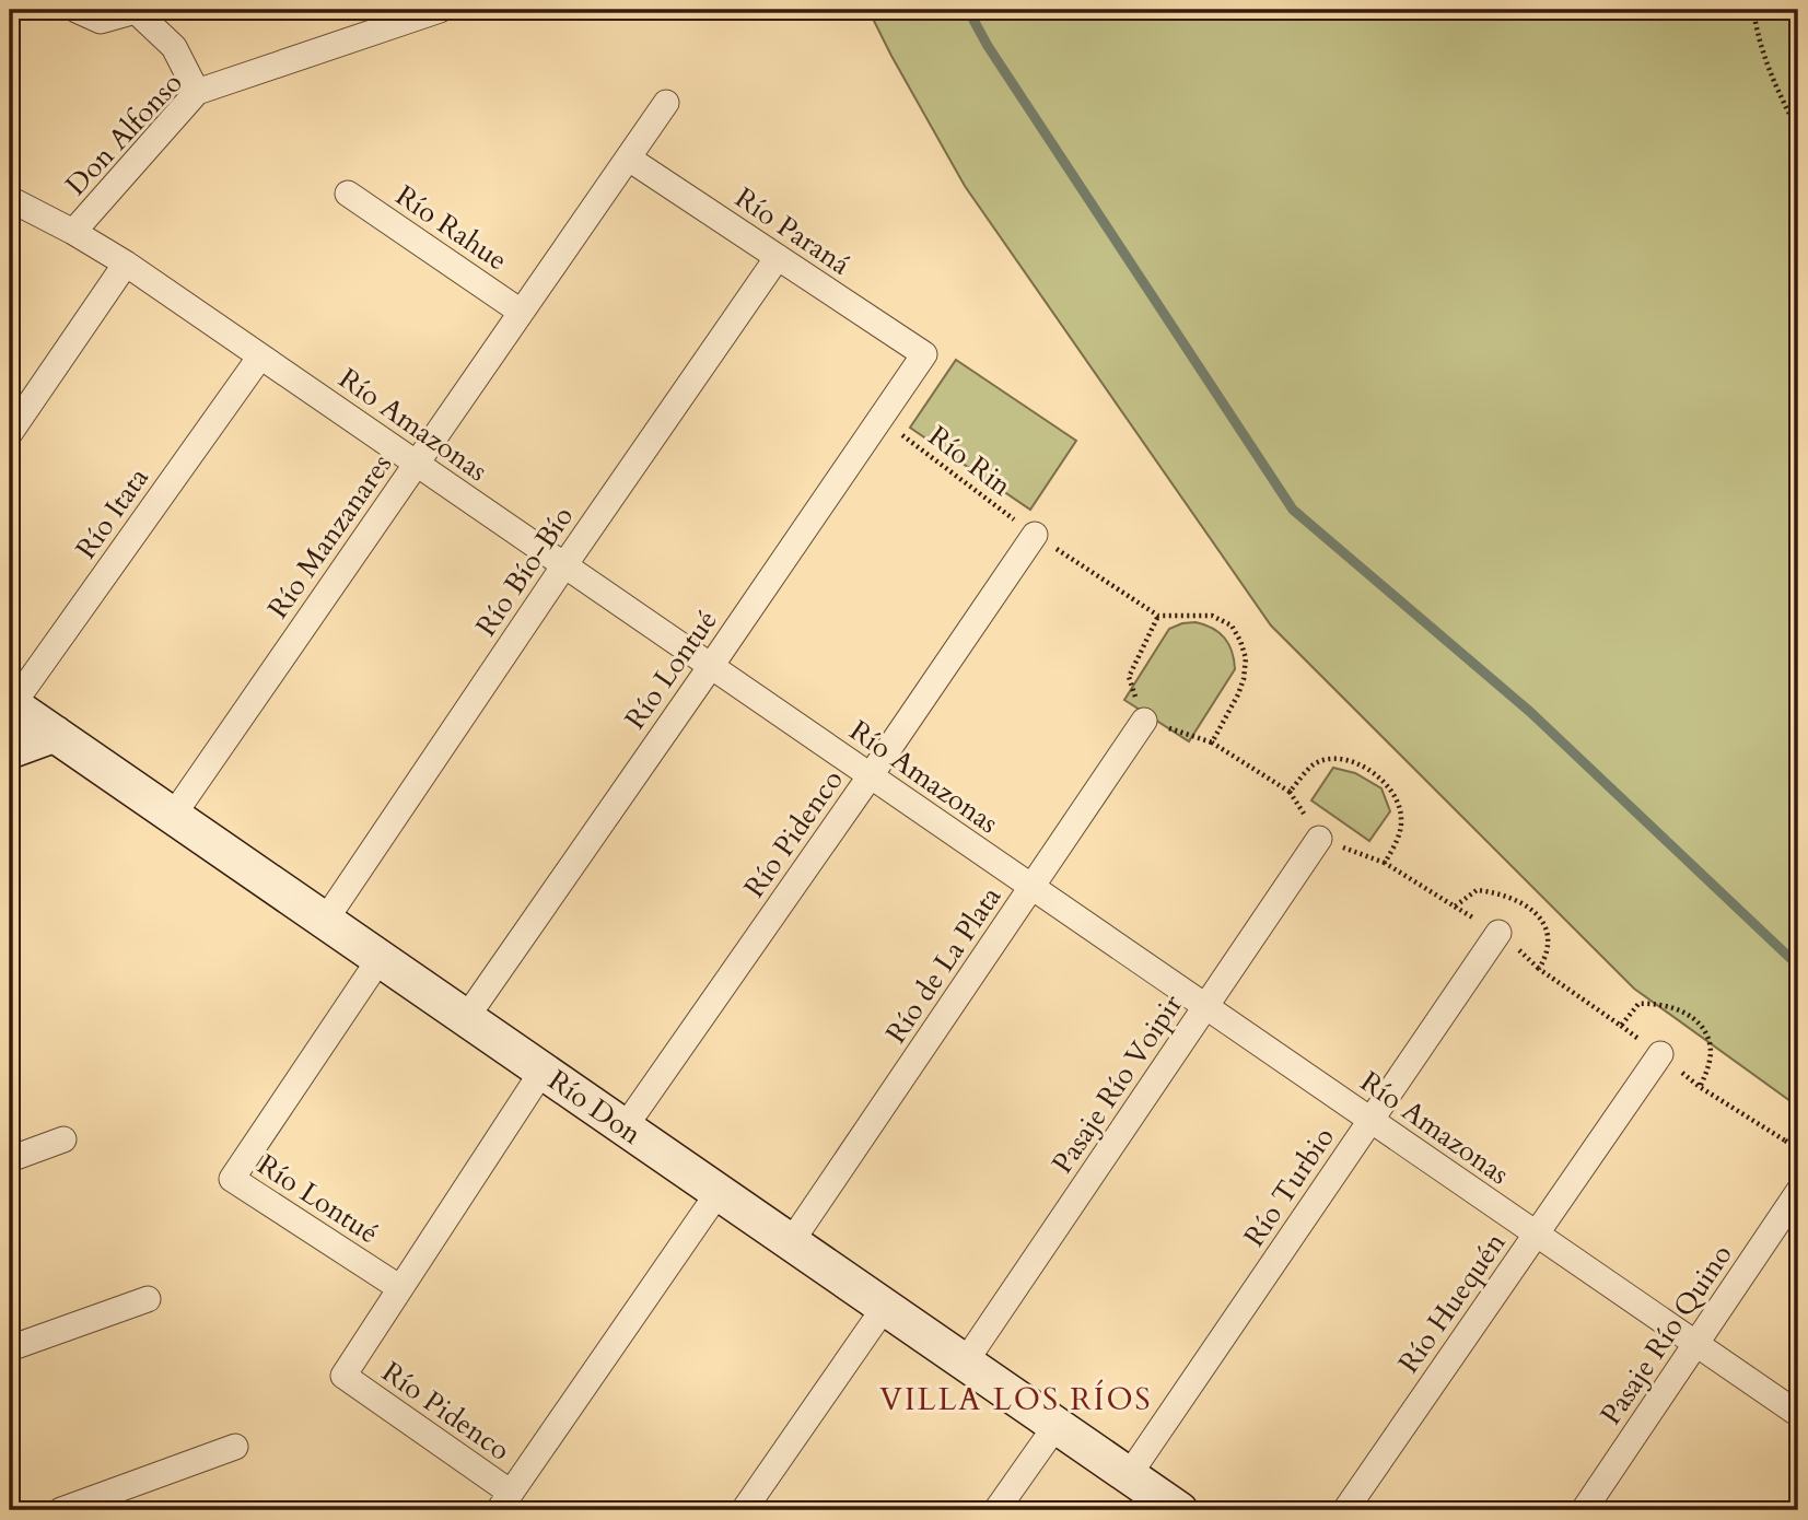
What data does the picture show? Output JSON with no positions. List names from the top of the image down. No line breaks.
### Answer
{"streets":{"street":["Don Alfonso","Río Rahue","Río Paraná","Río Amazonas","Río Itata","Río Manzanares","Río Bío-Bío","Río Lontué","Río Pidenco","Río de La Plata","Pasaje Río Voipir","Río Don","Río Turbio","Río Huequén","Pasaje Río Quino"],"path":["Río Rin"]},"crossings":[["Don Alfonso","Río Amazonas"],["Río Rahue","Río Manzanares"],["Río Paraná","Río Manzanares"],["Río Paraná","Río Bío-Bío"],["Río Paraná","Río Lontué"],["Río Amazonas","Río Itata"],["Río Amazonas","Río Manzanares"],["Río Amazonas","Río Bío-Bío"],["Río Amazonas","Río Lontué"],["Río Amazonas","Río Pidenco"],["Río Amazonas","Río de La Plata"],["Río Amazonas","Pasaje Río Voipir"],["Río Amazonas","Río Turbio"],["Río Amazonas","Río Huequén"],["Río Amazonas","Pasaje Río Quino"],["Río Rin","Río Lontué"],["Río Rin","Río Pidenco"],["Río Rin","Río de La Plata"],["Río Itata","Río Don"],["Río Manzanares","Río Don"],["Río Bío-Bío","Río Don"],["Río Lontué","Río Pidenco"],["Río Lontué","Río Don"],["Río Pidenco","Río Don"],["Río de La Plata","Río Don"],["Pasaje Río Voipir","Río Don"],["Río Don","Río Turbio"]],"districts":["VILLA LOS RÍOS"]}
